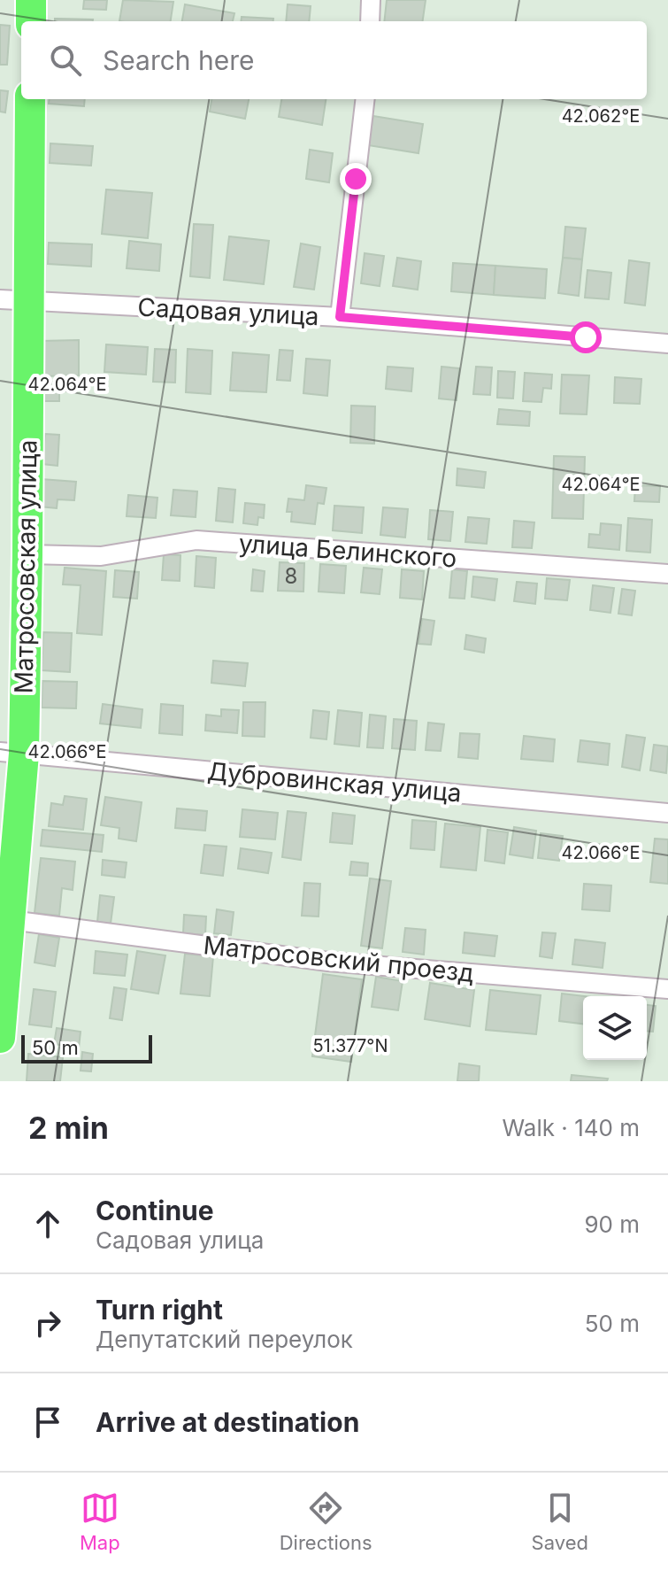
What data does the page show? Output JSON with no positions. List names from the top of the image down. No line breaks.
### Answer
{"streets":{"highway":["Матросовская улица"],"street":["Садовая улица","улица Белинского","Дубровинская улица","Матросовский проезд"]},"crossings":[["Садовая улица","Матросовская улица"],["улица Белинского","Матросовская улица"],["Матросовская улица","Дубровинская улица"],["Матросовская улица","Матросовский проезд"]],"house_numbers":["8"],"scale_bar":"50 m","page":{"search":"Search here","scale":"50 m","heading":["2 min","Walk · 140 m"],"list":[["Continue","Садовая улица","90 m"],["Turn right","Депутатский переулок","50 m"],"Arrive at destination"],"nav":["Map","Directions","Saved"]},"coordinates":["42.062°E","42.064°E","42.066°E","51.377°N"]}
